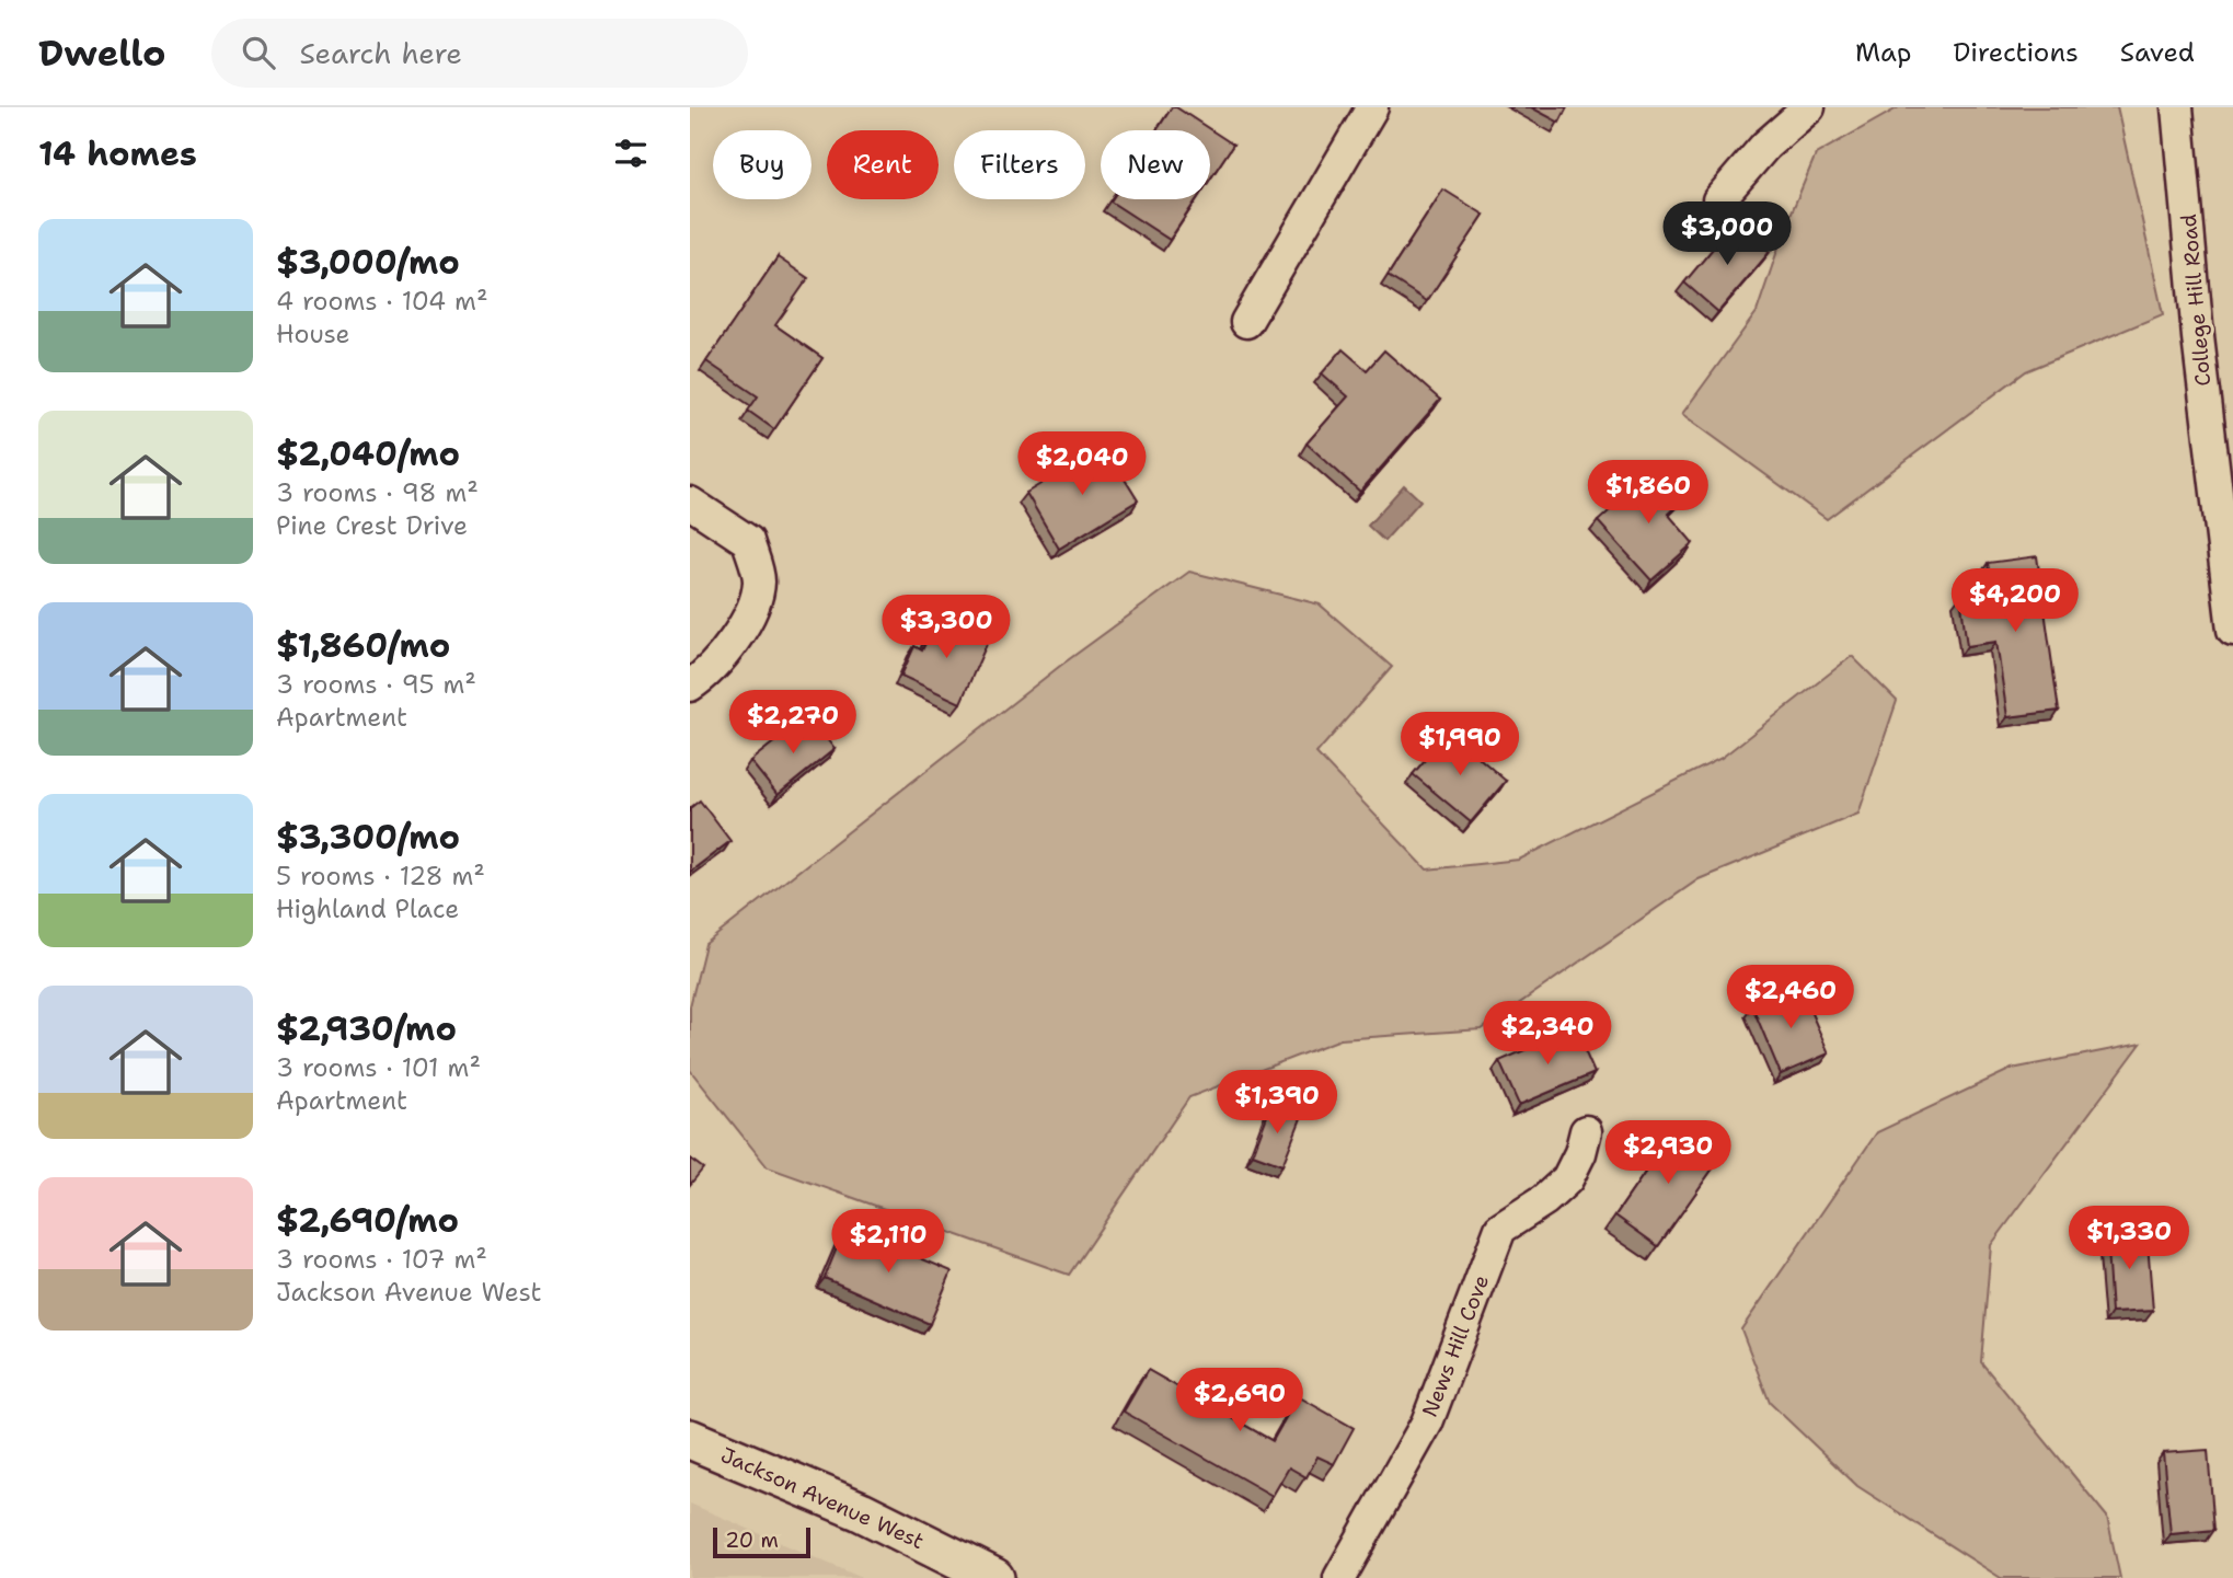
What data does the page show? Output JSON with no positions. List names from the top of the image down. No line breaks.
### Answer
{"streets":{"main road":["Jackson Avenue West"],"street":["College Hill Road","News Hill Cove"]},"scale_bar":"20 m","page":{"header":"Dwello","search":"Search here","nav":["Map","Directions","Saved"],"heading":"14 homes","chip":["Buy","Rent","Filters","New"],"list":[{"name":"$3,000/mo","note":"4 rooms · 104 m² · House"},{"name":"$2,040/mo","note":"3 rooms · 98 m² · Pine Crest Drive"},{"name":"$1,860/mo","note":"3 rooms · 95 m² · Apartment"},{"name":"$3,300/mo","note":"5 rooms · 128 m² · Highland Place"},{"name":"$2,930/mo","note":"3 rooms · 101 m² · Apartment"},{"name":"$2,690/mo","note":"3 rooms · 107 m² · Jackson Avenue West"}],"price":["$3,000","$2,040","$1,860","$4,200","$3,300","$2,270","$1,990","$2,460","$2,340","$1,390","$2,930","$1,330","$2,110","$2,690"],"scale":"20 m"}}
